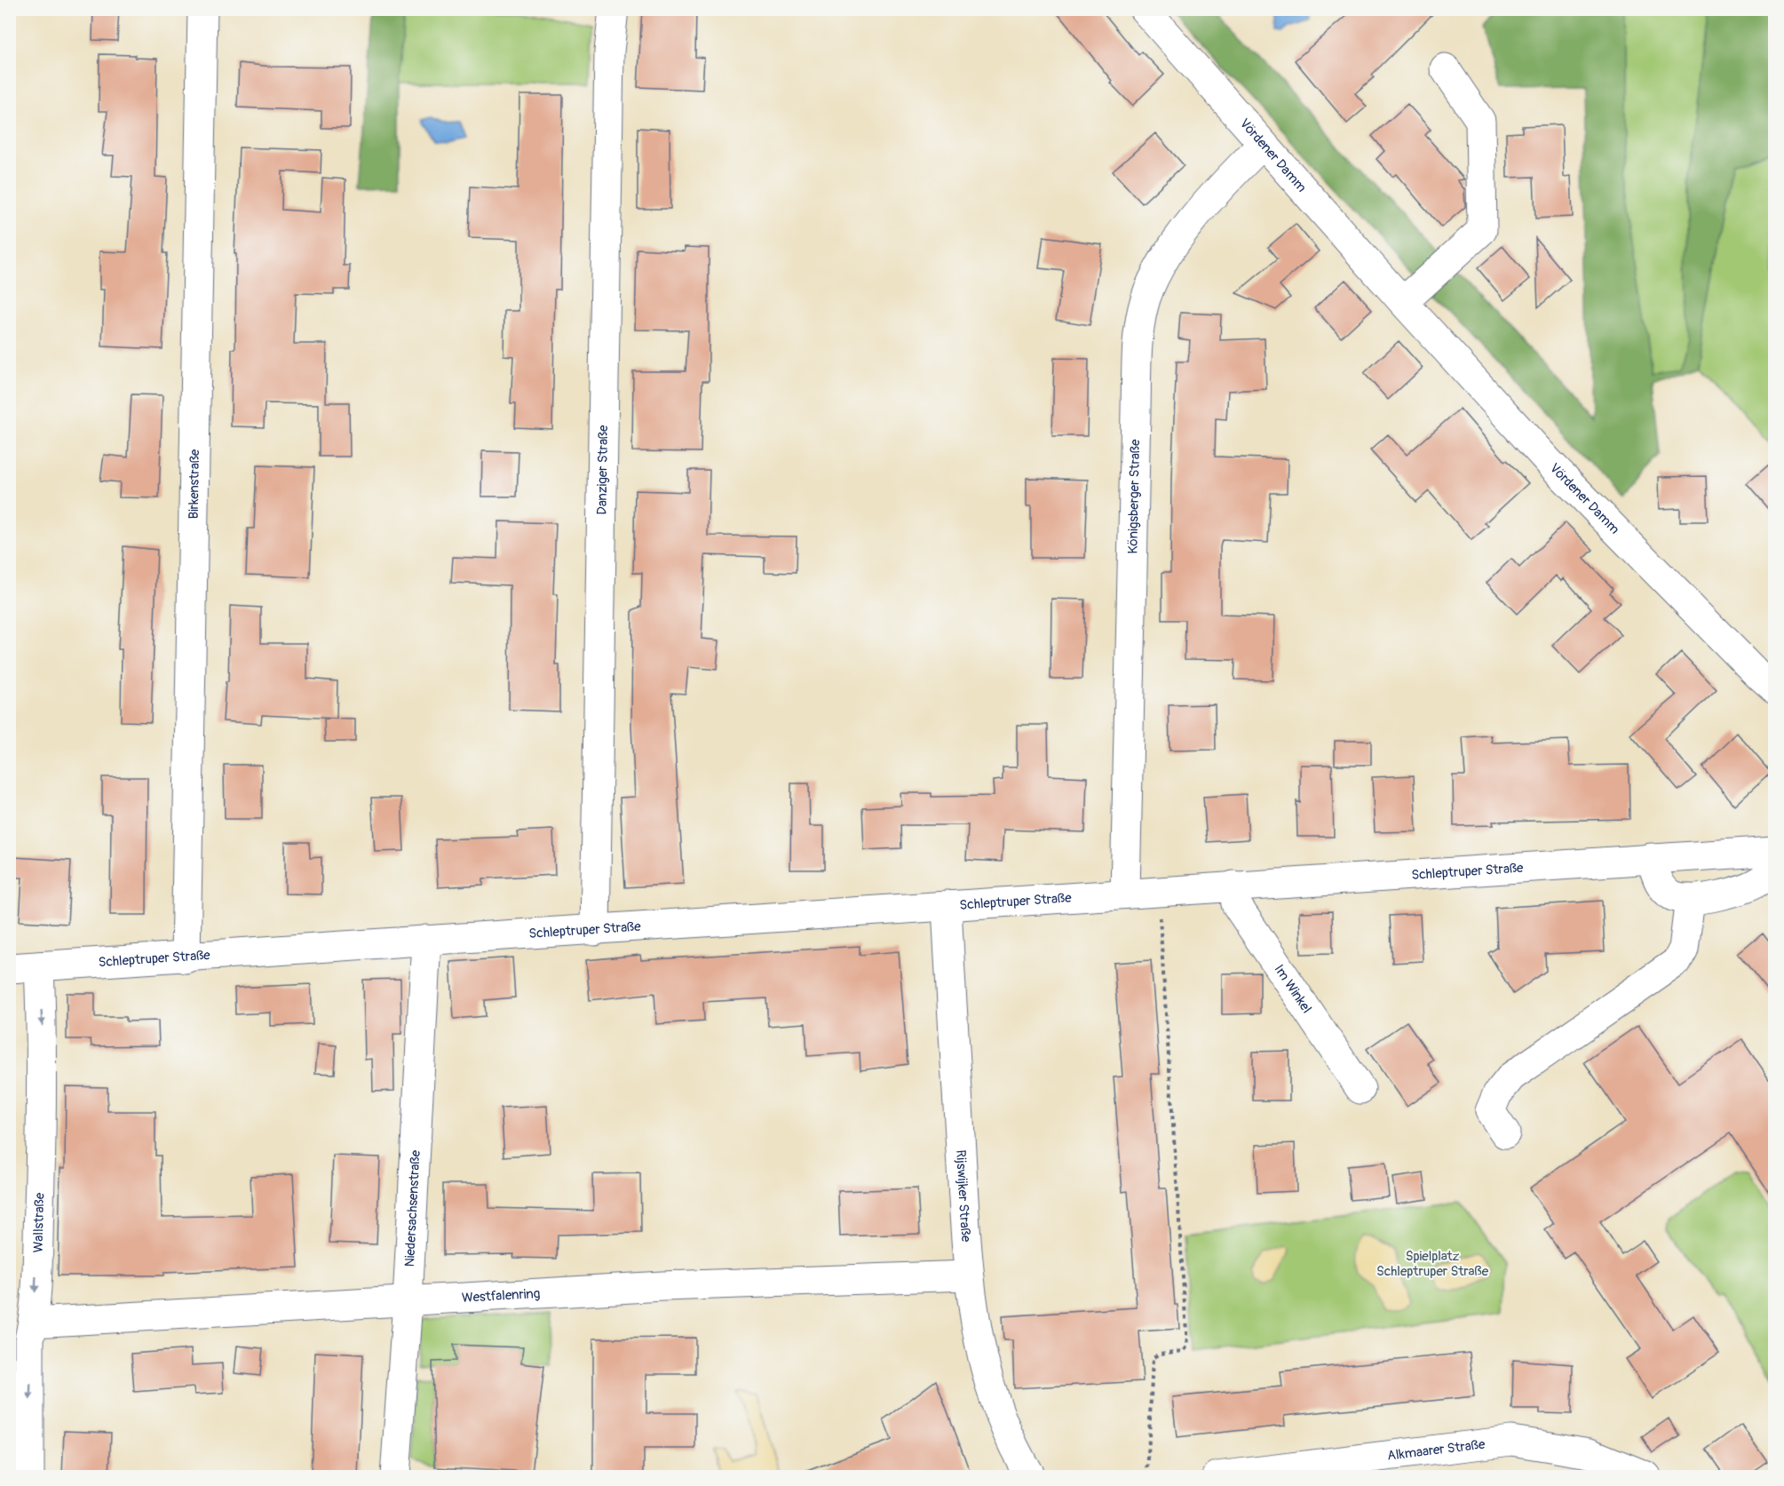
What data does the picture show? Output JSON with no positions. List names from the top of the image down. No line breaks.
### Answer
{"streets":{"street":["Vördener Damm","Danziger Straße","Birkenstraße","Königsberger Straße","Schleptruper Straße","Im Winkel","Rijswijker Straße","Niedersachsenstraße","Wallstraße","Westfalenring","Alkmaarer Straße"]},"crossings":[["Vördener Damm","Königsberger Straße"],["Danziger Straße","Schleptruper Straße"],["Birkenstraße","Schleptruper Straße"],["Königsberger Straße","Schleptruper Straße"],["Schleptruper Straße","Im Winkel"],["Schleptruper Straße","Rijswijker Straße"],["Schleptruper Straße","Niedersachsenstraße"],["Schleptruper Straße","Wallstraße"],["Rijswijker Straße","Westfalenring"],["Niedersachsenstraße","Westfalenring"],["Wallstraße","Westfalenring"]],"one_way":["Wallstraße"],"parks":["Spielplatz Schleptruper Straße"]}
